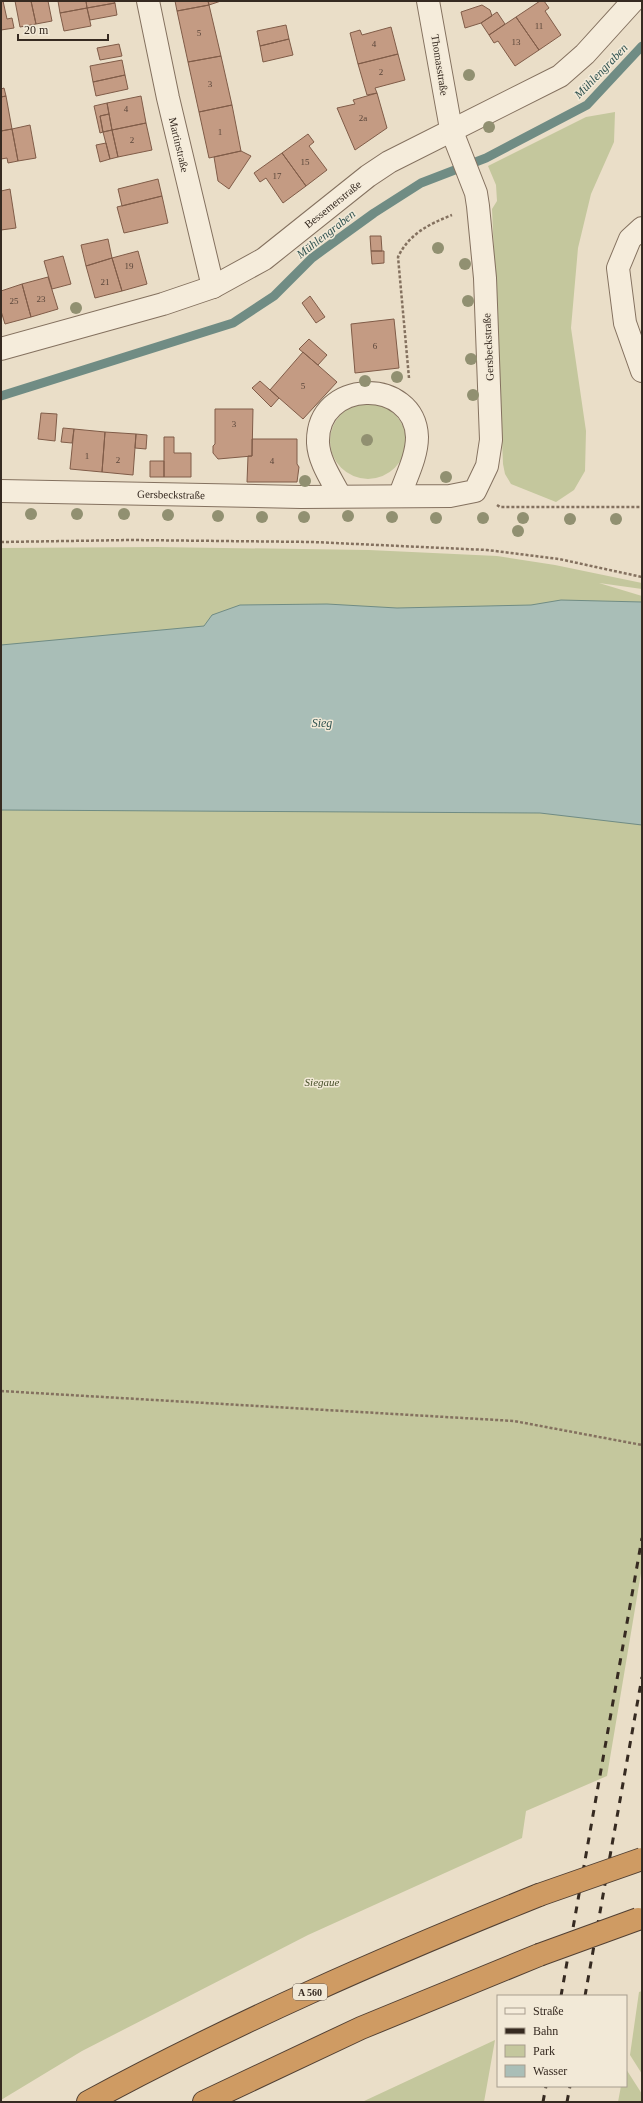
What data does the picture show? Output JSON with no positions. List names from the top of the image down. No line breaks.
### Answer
{"streets":{"highway":["A 560"],"street":["Thomasstraße","Martinstraße","Bessemerstraße","Gersbeckstraße"]},"crossings":[["Thomasstraße","Bessemerstraße"],["Thomasstraße","Gersbeckstraße"],["Martinstraße","Bessemerstraße"],["Bessemerstraße","Gersbeckstraße"]],"water":["Mühlengraben","Sieg"],"parks":["Siegaue"],"house_numbers":["11","5","13","4","2","3","4","2a","1","2","15","17","19","21","23","25","6","5","3","1","2","4"],"legend":["Straße","Bahn","Park","Wasser"],"scale_bar":"20 m"}
